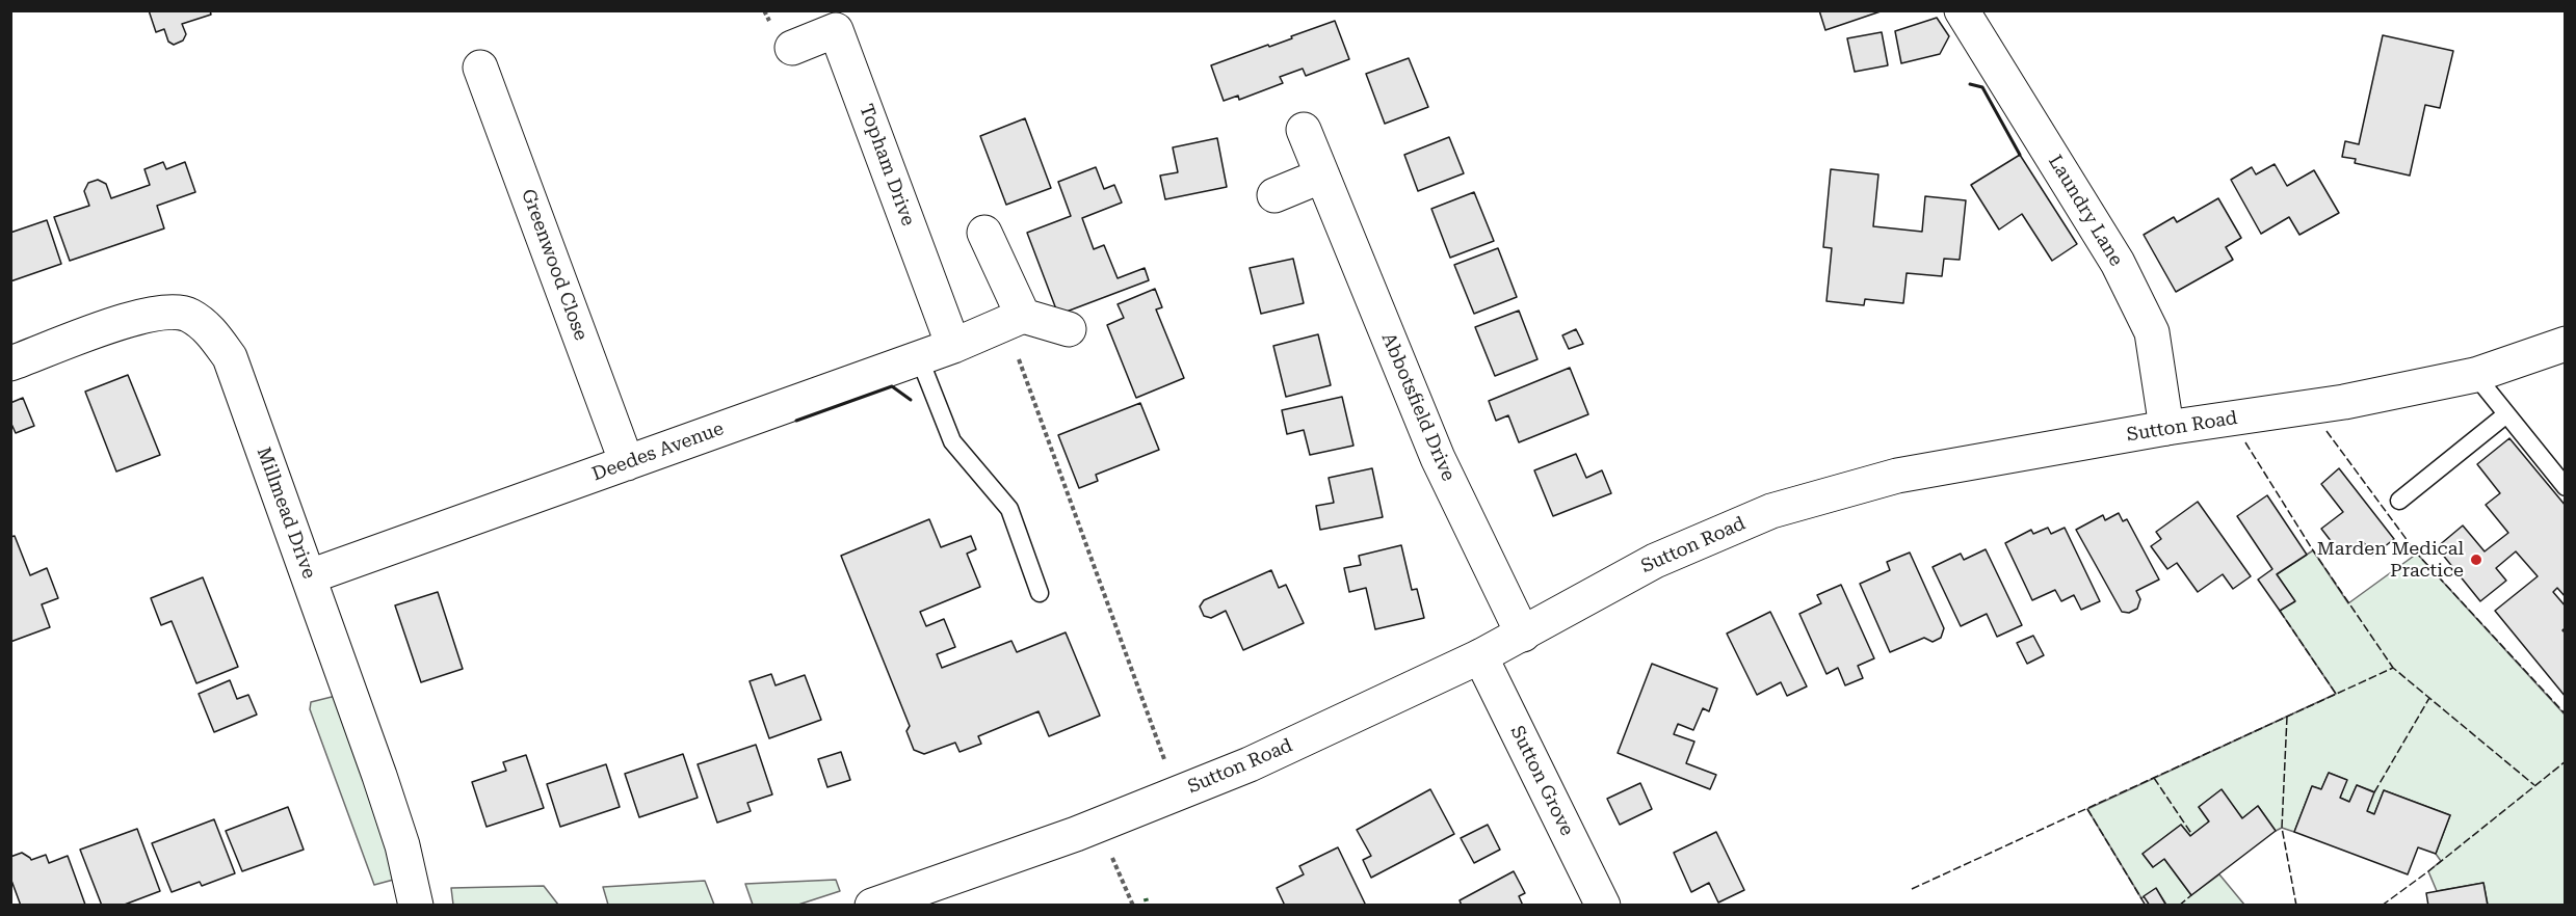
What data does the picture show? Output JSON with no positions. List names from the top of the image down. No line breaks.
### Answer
{"streets":{"street":["Topham Drive","Laundry Lane","Greenwood Close","Abbotsfield Drive","Sutton Road","Deedes Avenue","Millmead Drive","Sutton Grove"]},"crossings":[["Topham Drive","Deedes Avenue"],["Laundry Lane","Sutton Road"],["Greenwood Close","Deedes Avenue"],["Abbotsfield Drive","Sutton Road"],["Sutton Road","Sutton Grove"],["Deedes Avenue","Millmead Drive"]],"places":["Marden Medical Practice"]}
